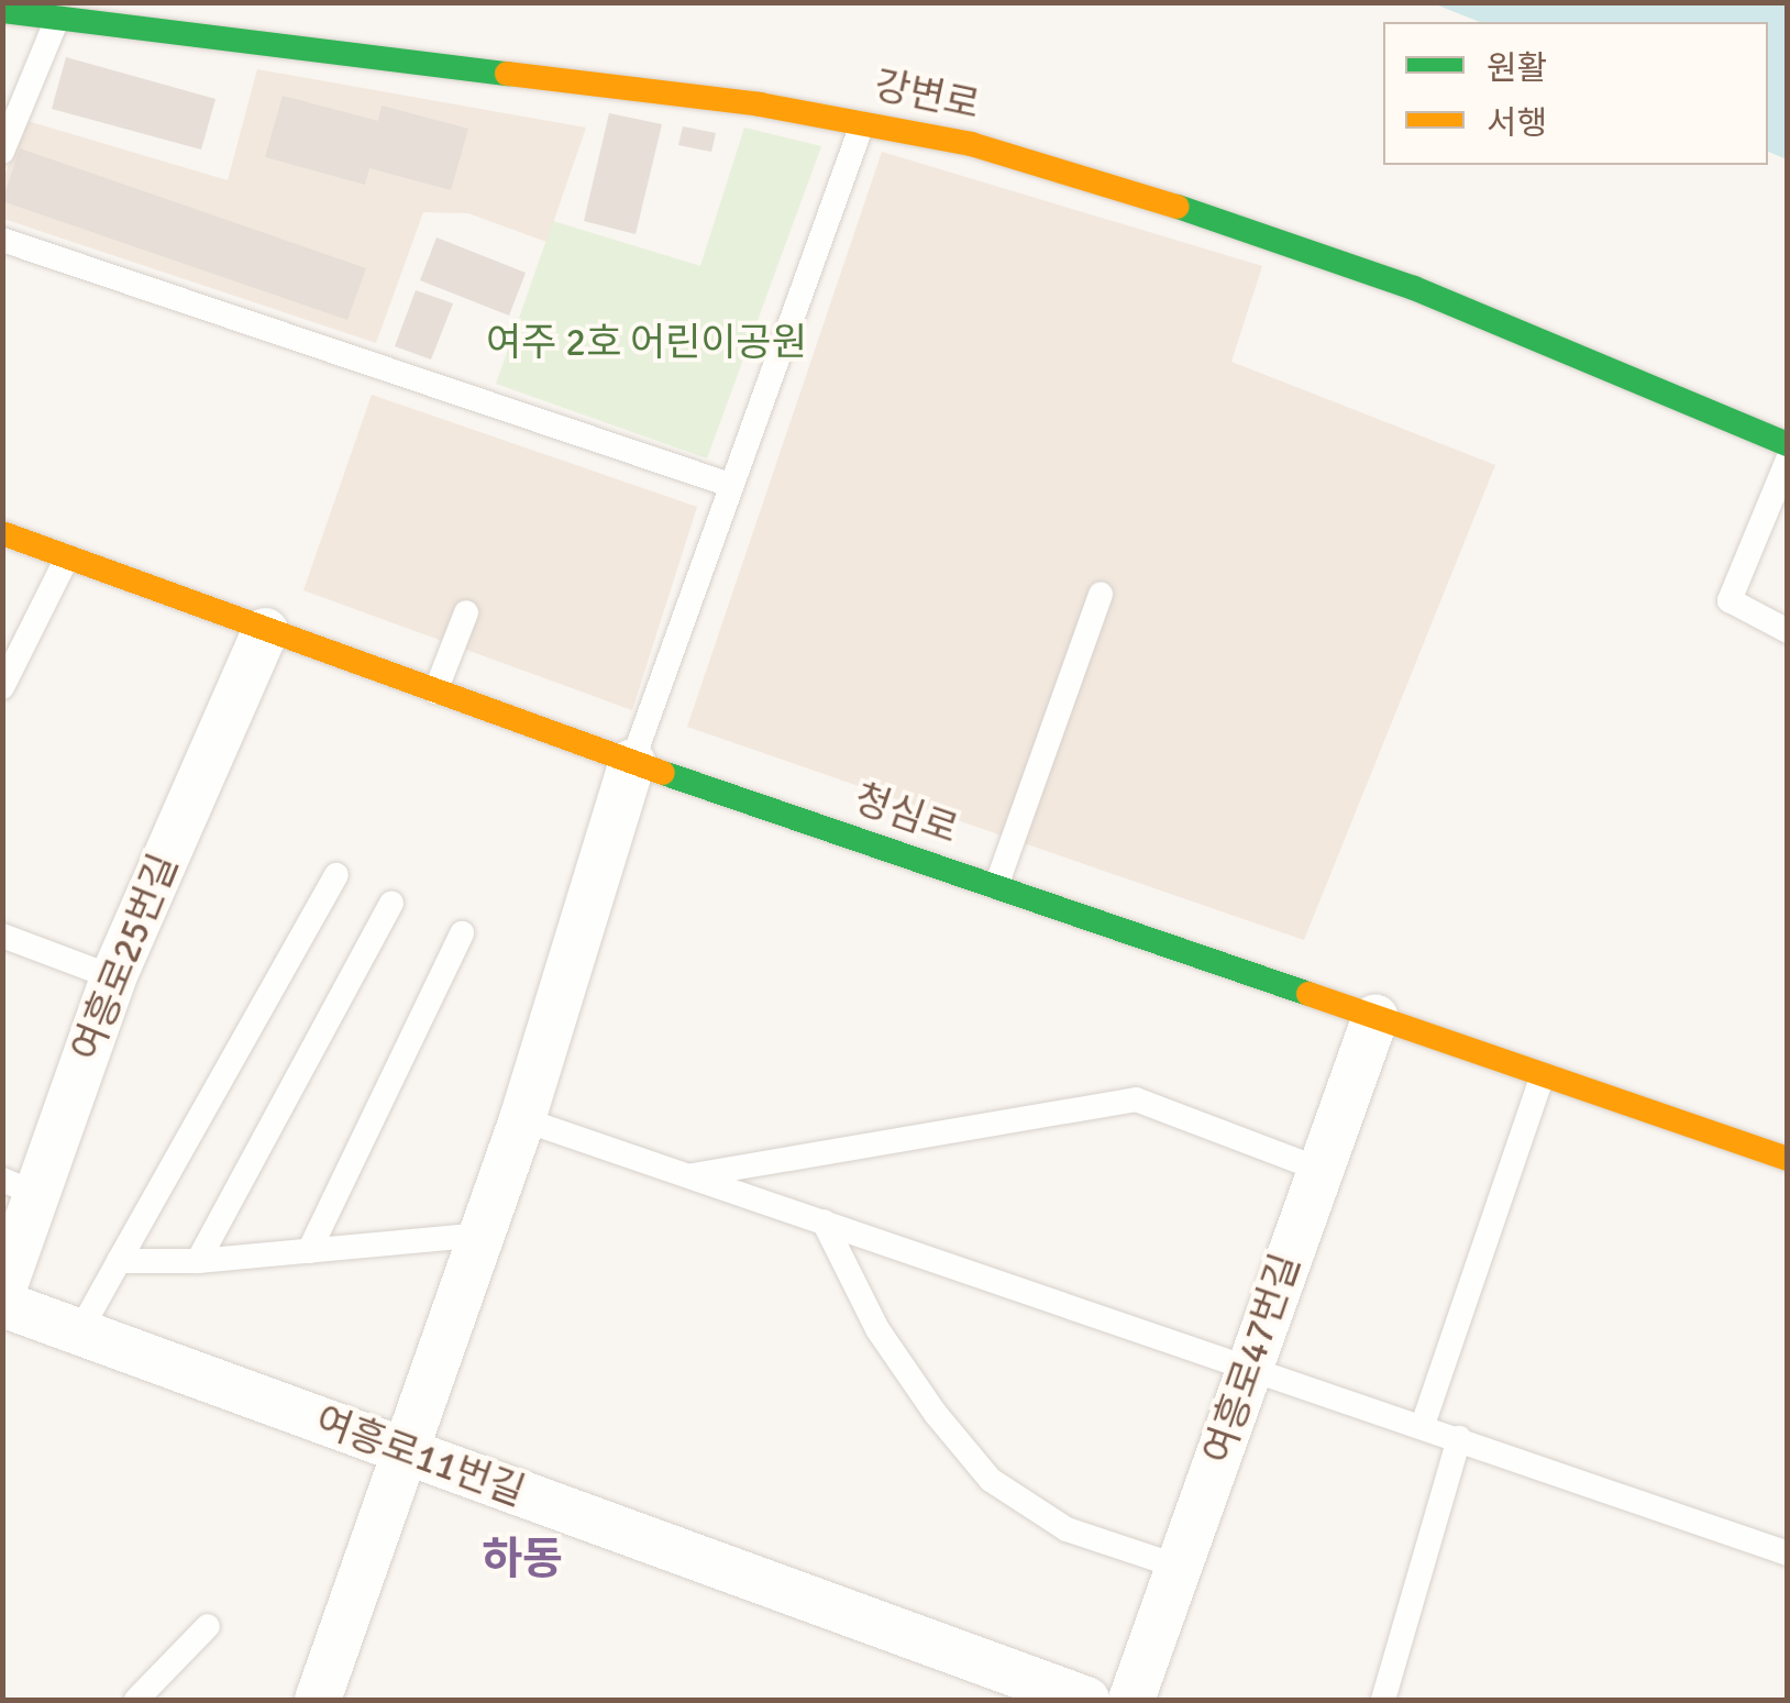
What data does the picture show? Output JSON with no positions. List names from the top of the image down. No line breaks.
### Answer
{"streets":{"street":["강변로","청심로","여흥로25번길","여흥로47번길","여흥로11번길"]},"crossings":[["청심로","여흥로25번길"],["청심로","여흥로47번길"]],"districts":["하동"],"parks":["여주 2호 어린이공원"],"legend":["원활","서행"]}
